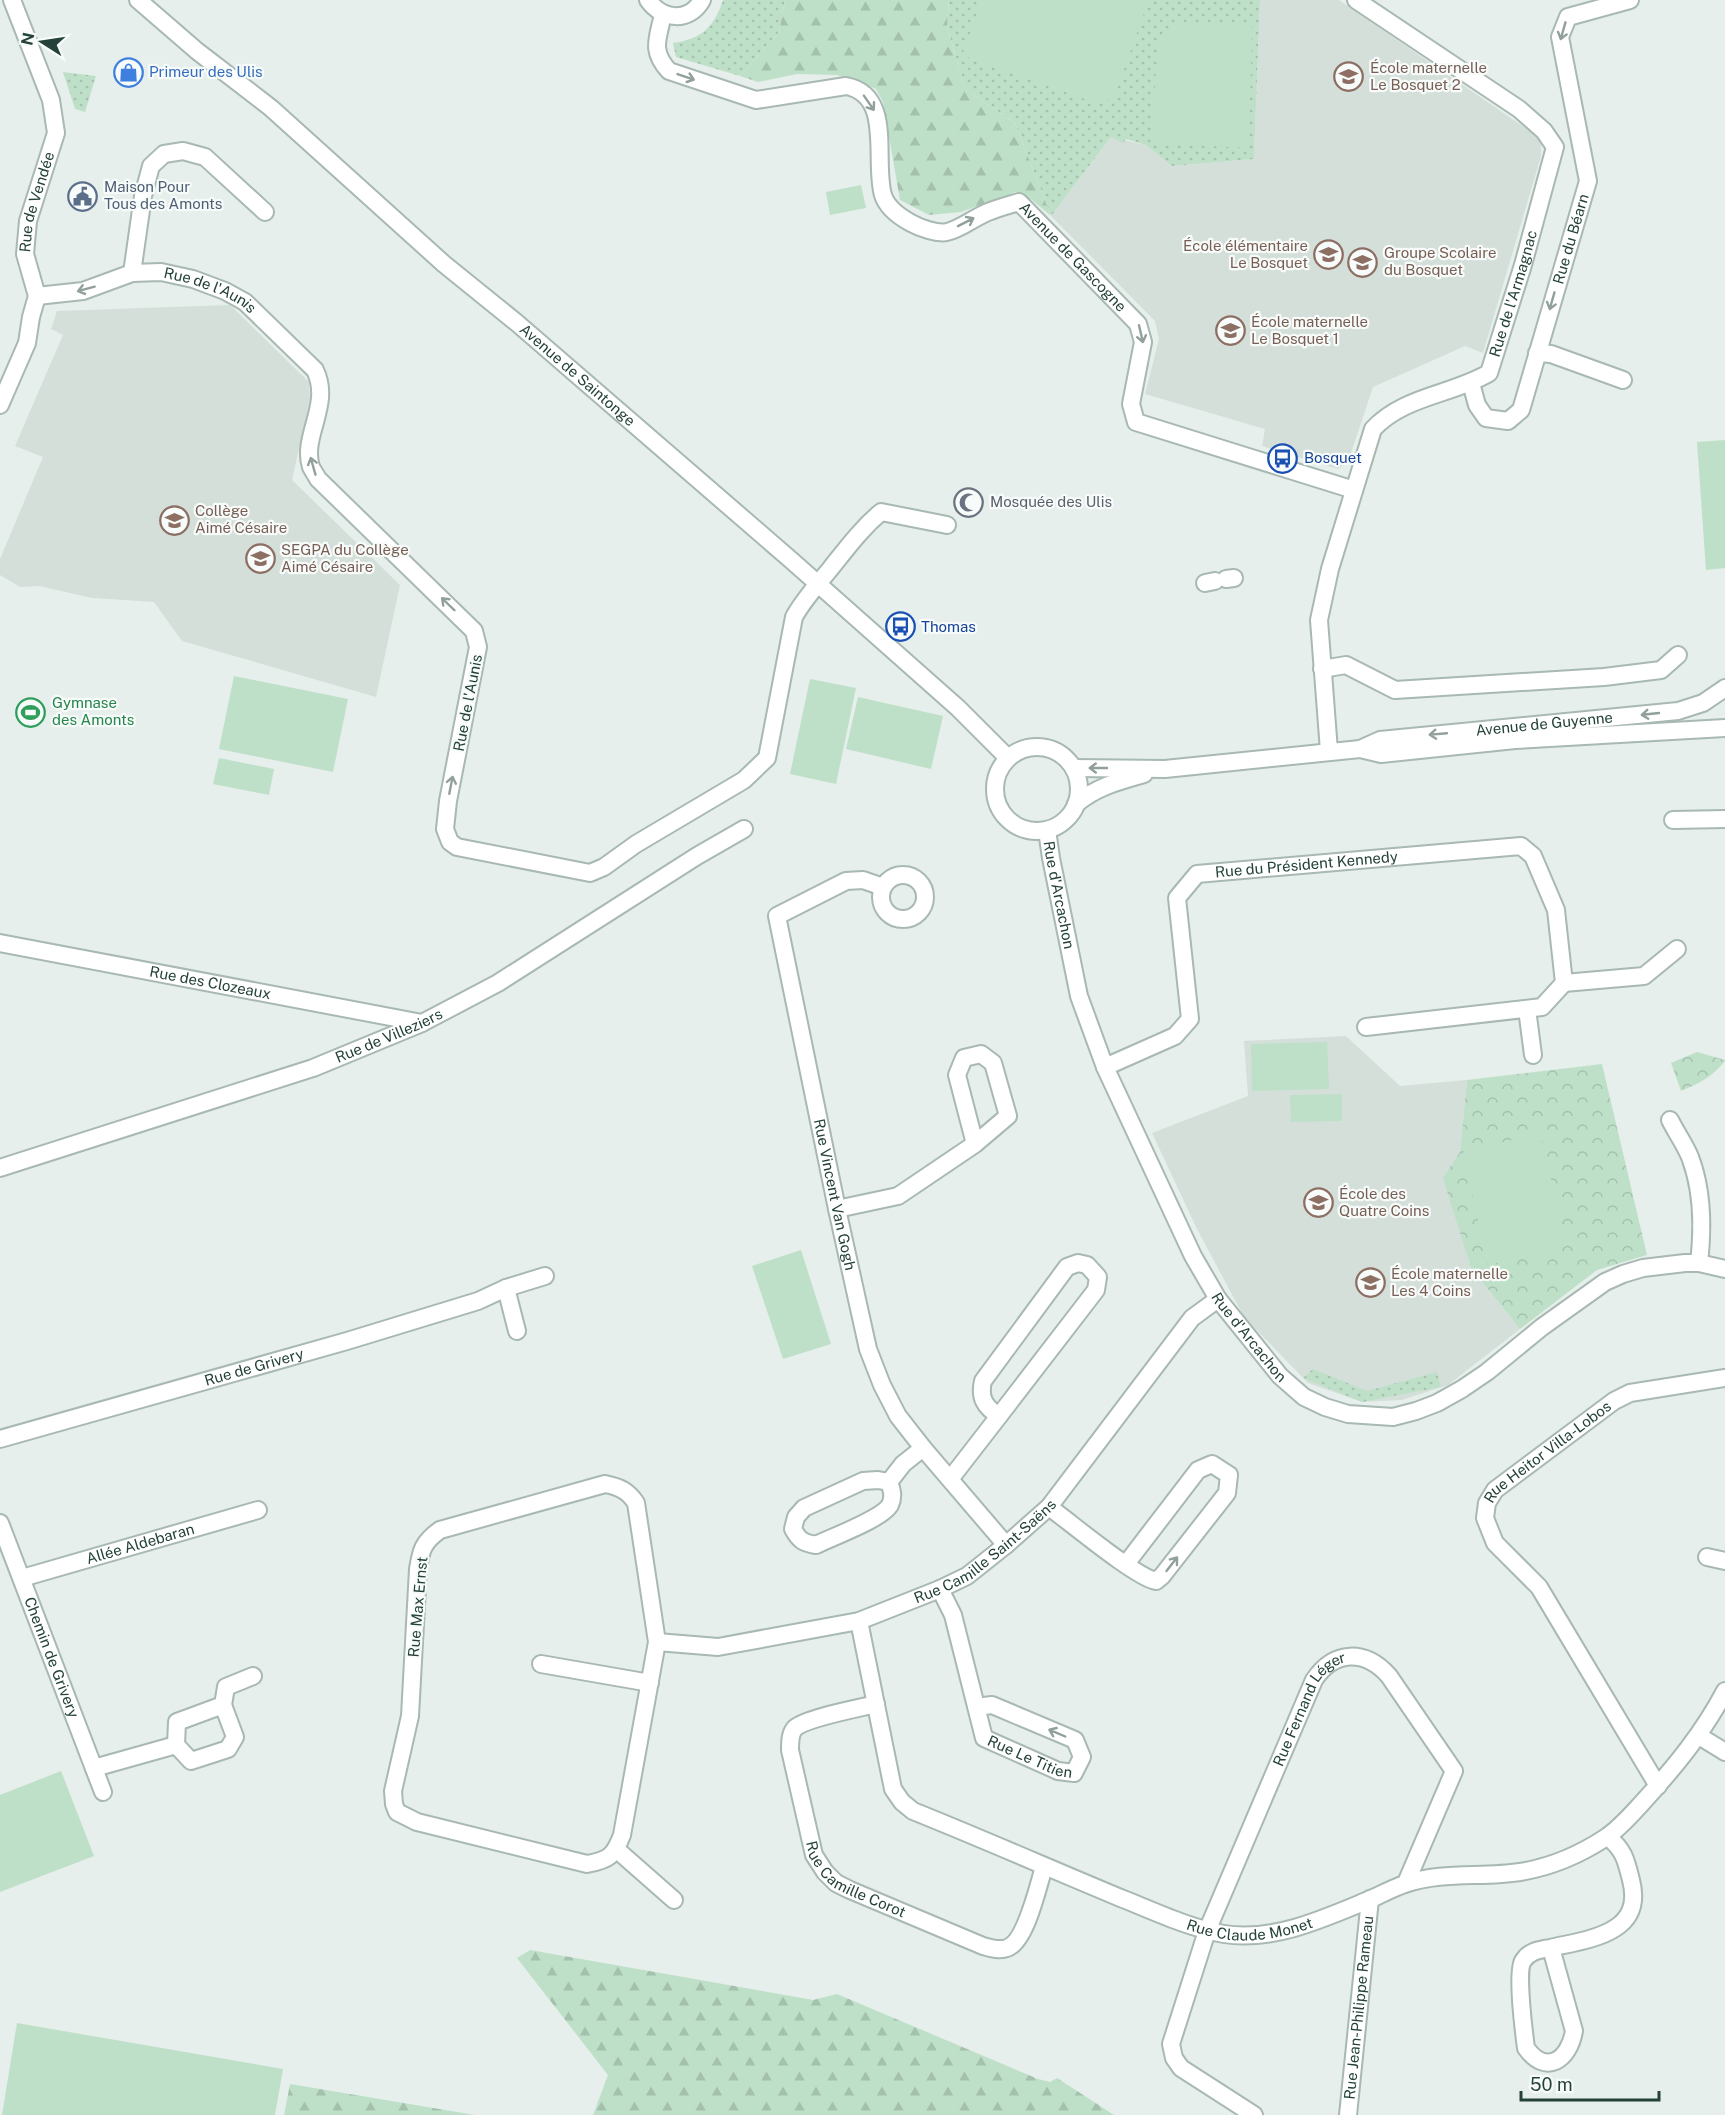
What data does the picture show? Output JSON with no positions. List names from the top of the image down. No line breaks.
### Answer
{"streets":{"street":["Rue de Vendée","Rue du Béarn","Avenue de Gascogne","Rue de l'Armagnac","Rue de l'Aunis","Avenue de Saintonge","Avenue de Guyenne","Rue du Président Kennedy","Rue d'Arcachon","Rue des Clozeaux","Rue de Villeziers","Rue Vincent Van Gogh","Rue de Grivery","Rue Heitor Villa-Lobos","Allée Aldebaran","Rue Camille Saint-Saëns","Rue Max Ernst","Chemin de Grivery","Rue Fernand Léger","Rue Le Titien","Rue Camille Corot","Rue Claude Monet","Rue Jean-Philippe Rameau"]},"crossings":[["Rue de Vendée","Rue de l'Aunis"],["Rue du Béarn","Rue de l'Armagnac"],["Avenue de Gascogne","Rue de l'Armagnac"],["Rue de l'Armagnac","Avenue de Guyenne"],["Rue de l'Aunis","Avenue de Saintonge"],["Avenue de Saintonge","Avenue de Guyenne"],["Avenue de Saintonge","Rue d'Arcachon"],["Avenue de Guyenne","Rue d'Arcachon"],["Rue du Président Kennedy","Rue d'Arcachon"],["Rue d'Arcachon","Rue Camille Saint-Saëns"],["Rue des Clozeaux","Rue de Villeziers"],["Rue Vincent Van Gogh","Rue Camille Saint-Saëns"],["Rue Heitor Villa-Lobos","Rue Claude Monet"],["Allée Aldebaran","Chemin de Grivery"],["Rue Camille Saint-Saëns","Rue Max Ernst"],["Rue Camille Saint-Saëns","Rue Le Titien"],["Rue Camille Saint-Saëns","Rue Claude Monet"],["Rue Fernand Léger","Rue Claude Monet"],["Rue Camille Corot","Rue Claude Monet"],["Rue Claude Monet","Rue Jean-Philippe Rameau"]],"one_way":["Rue du Béarn","Avenue de Gascogne"],"places":{"shop":["Primeur des Ulis"],"school or university":["École maternelle Le Bosquet 2","École élémentaire Le Bosquet","Groupe Scolaire du Bosquet","École maternelle Le Bosquet 1","Collège Aimé Césaire","SEGPA du Collège Aimé Césaire","École des Quatre Coins","École maternelle Les 4 Coins"],"public building":["Maison Pour Tous des Amonts"],"bus stop":["Bosquet","Thomas"],"mosque":["Mosquée des Ulis"],"sports":["Gymnase des Amonts"]},"scale_bar":"50 m","north":"left"}
